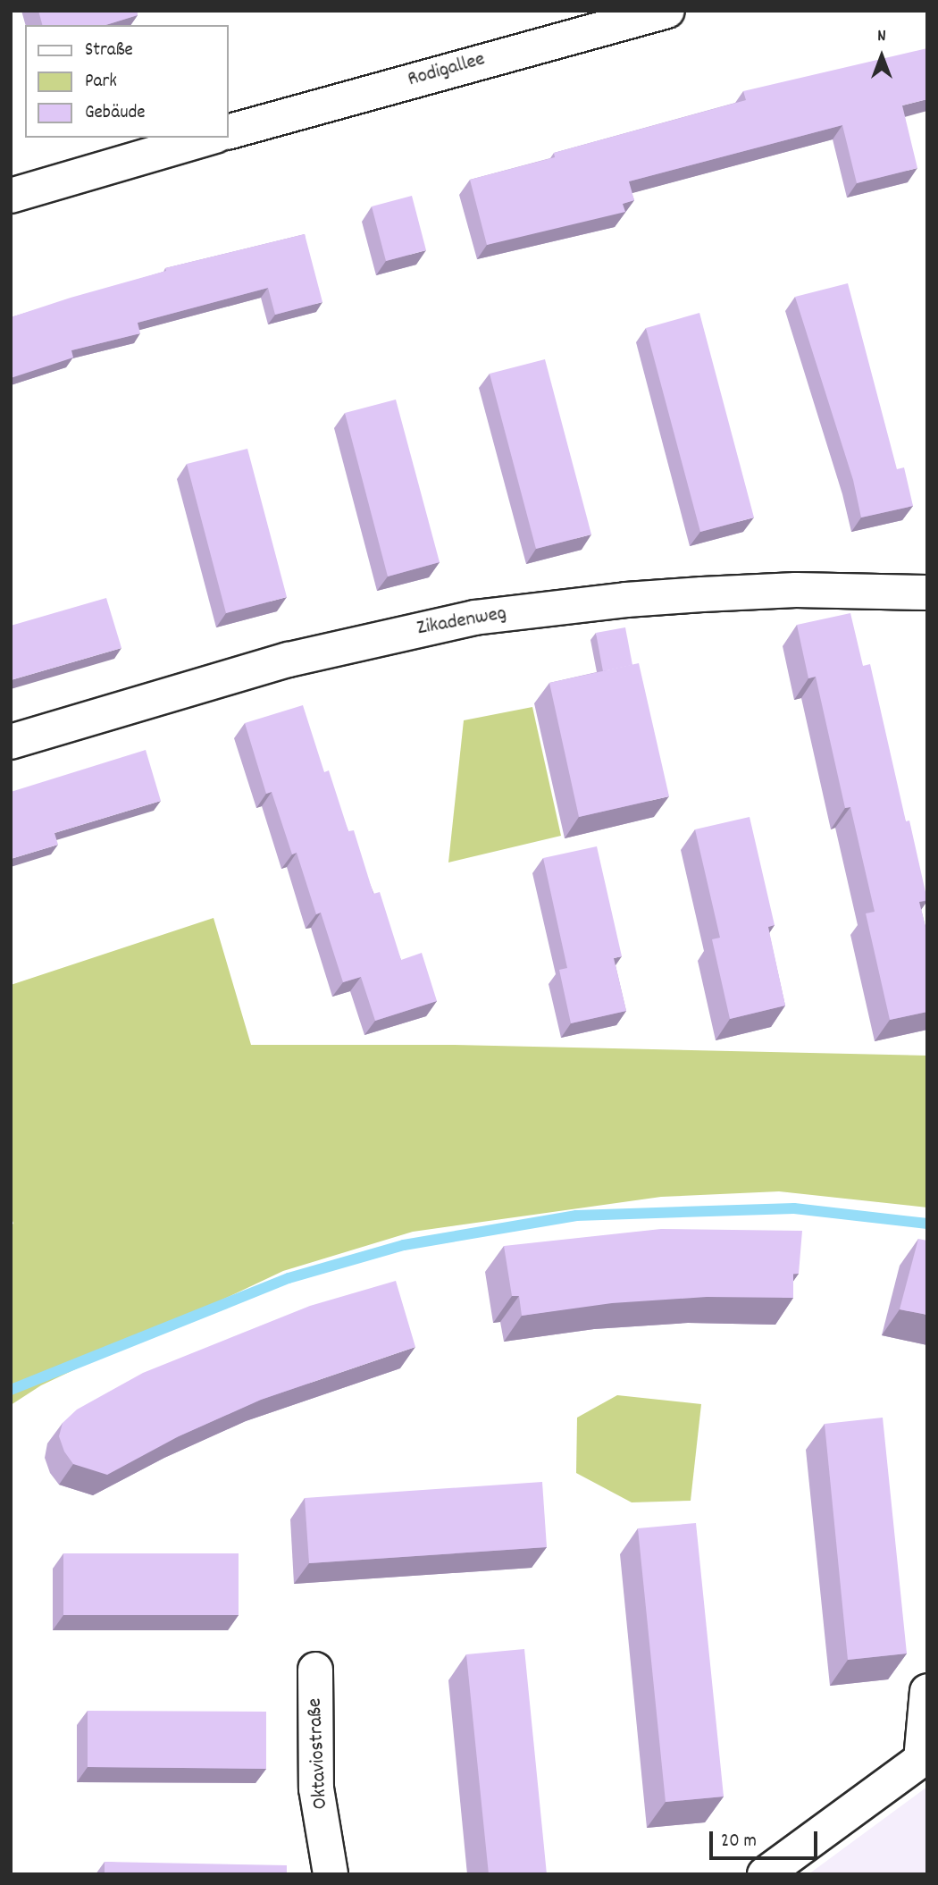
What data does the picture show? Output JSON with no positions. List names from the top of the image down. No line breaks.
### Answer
{"streets":{"street":["Rodigallee","Zikadenweg","Oktaviostraße"]},"legend":["Straße","Park","Gebäude"],"scale_bar":"20 m","north":"top"}
